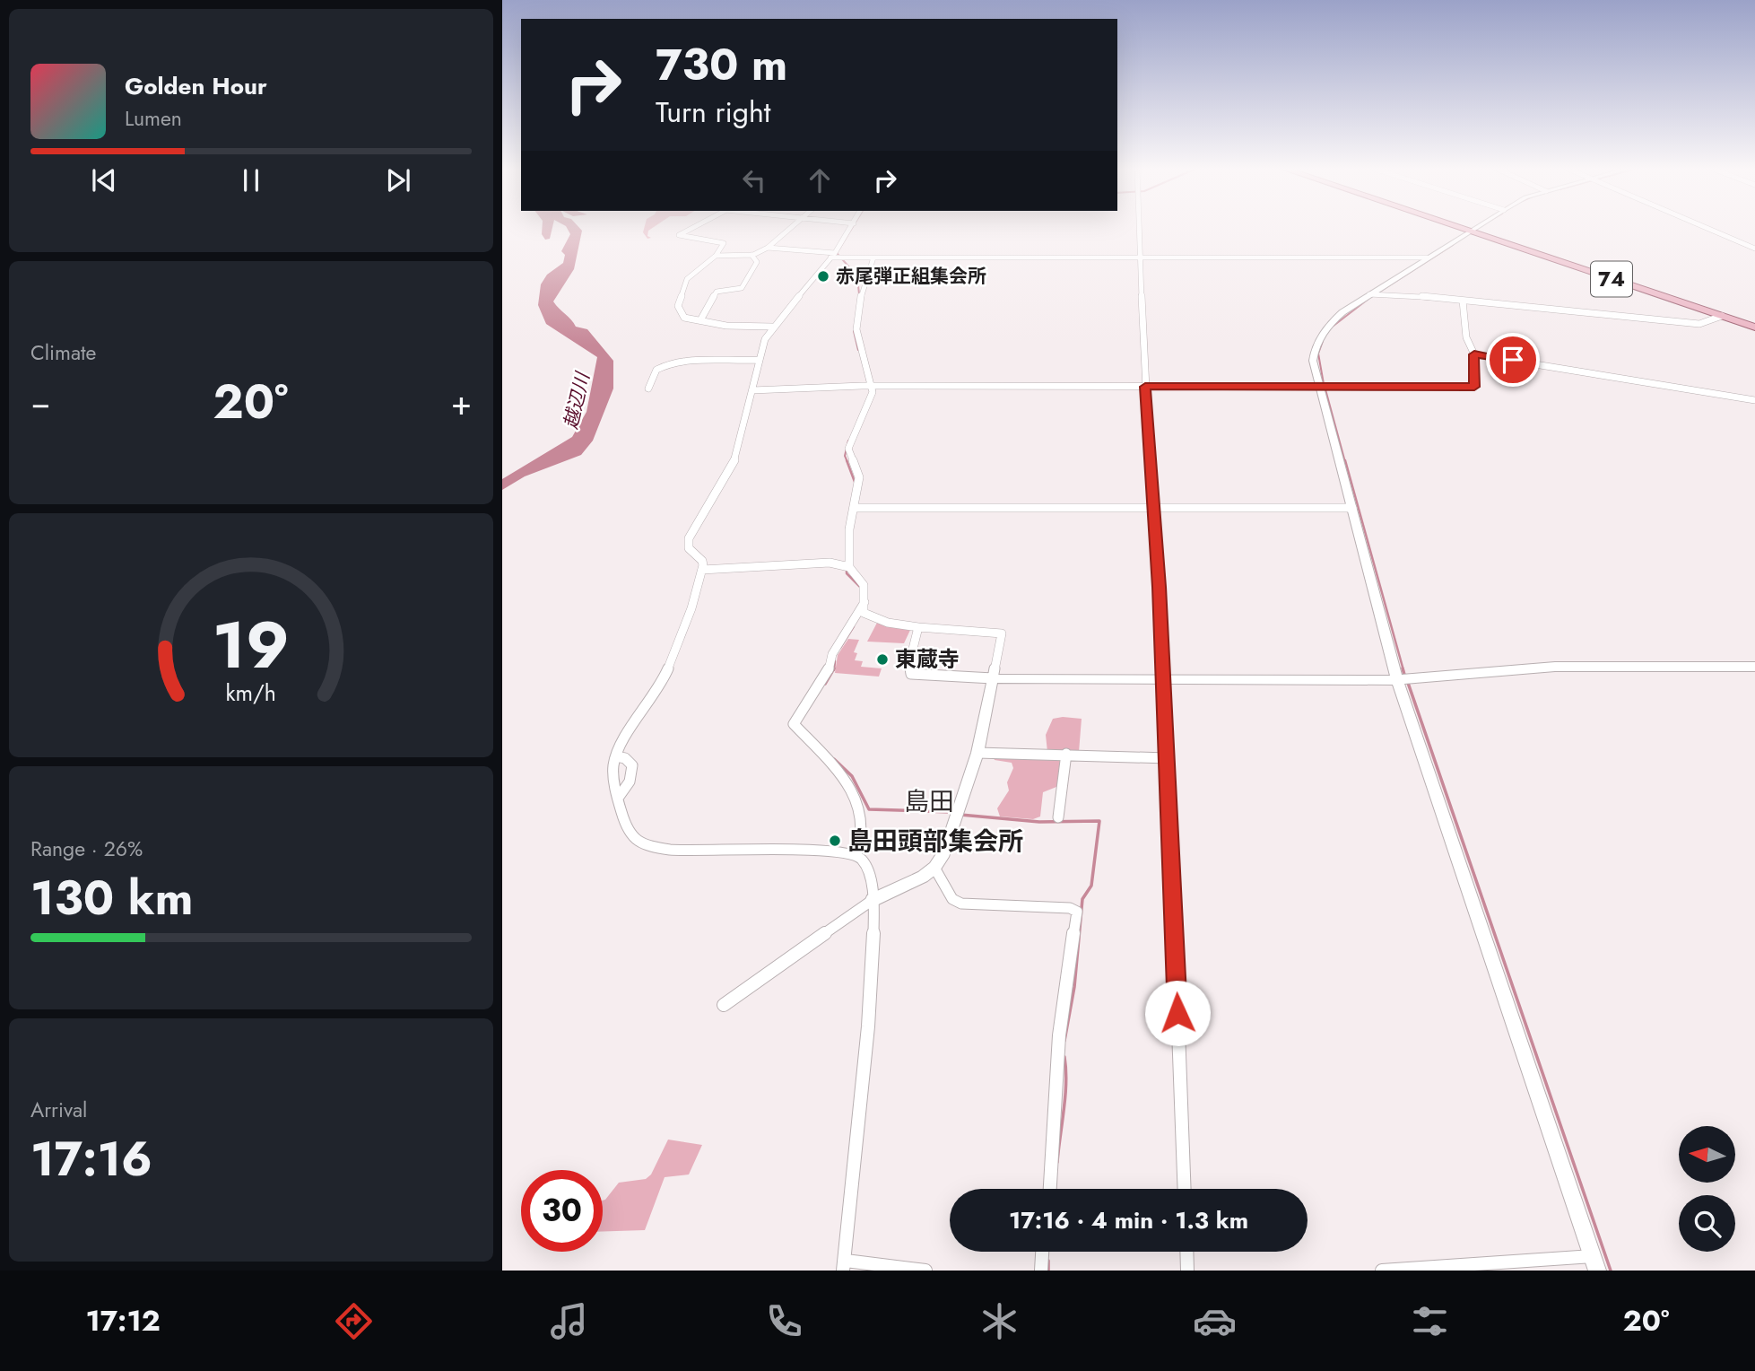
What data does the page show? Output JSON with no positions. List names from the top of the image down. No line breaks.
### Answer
{"streets":{"main road":["74"]},"districts":["島田"],"water":["越辺川"],"places":["赤尾弾正組集会所","東蔵寺","島田頭部集会所"],"north":"left","page":{"turn":["730 m","Turn right"],"song":["Golden Hour","Lumen"],"tile":["Climate",["Range · 26%","130 km"],["Arrival","17:16"]],"heat":["−","20°","+"],"limit":"30","trip":"17:16 · 4 min · 1.3 km","tabs":["17:12","20°"],"gauge":["19","km/h"]}}
